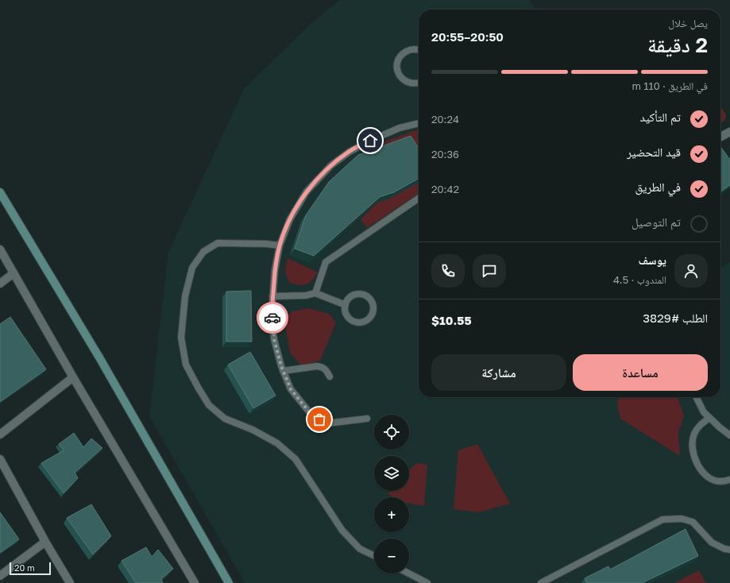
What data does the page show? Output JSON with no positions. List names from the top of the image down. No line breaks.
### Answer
{"scale_bar":"20 m","page":{"heading":["2 دقيقة","يصل خلال","20:50–20:55"],"panel":["يوسف","المندوب · 4.5","الطلب #3829","$10.55"],"bar":"في الطريق · 110 m","list":[["تم التأكيد","20:24"],["قيد التحضير","20:36"],["في الطريق","20:42"],"تم التوصيل"],"buttons":["مساعدة","مشاركة"],"map_buttons":["+","−"],"scale":"20 m"}}
